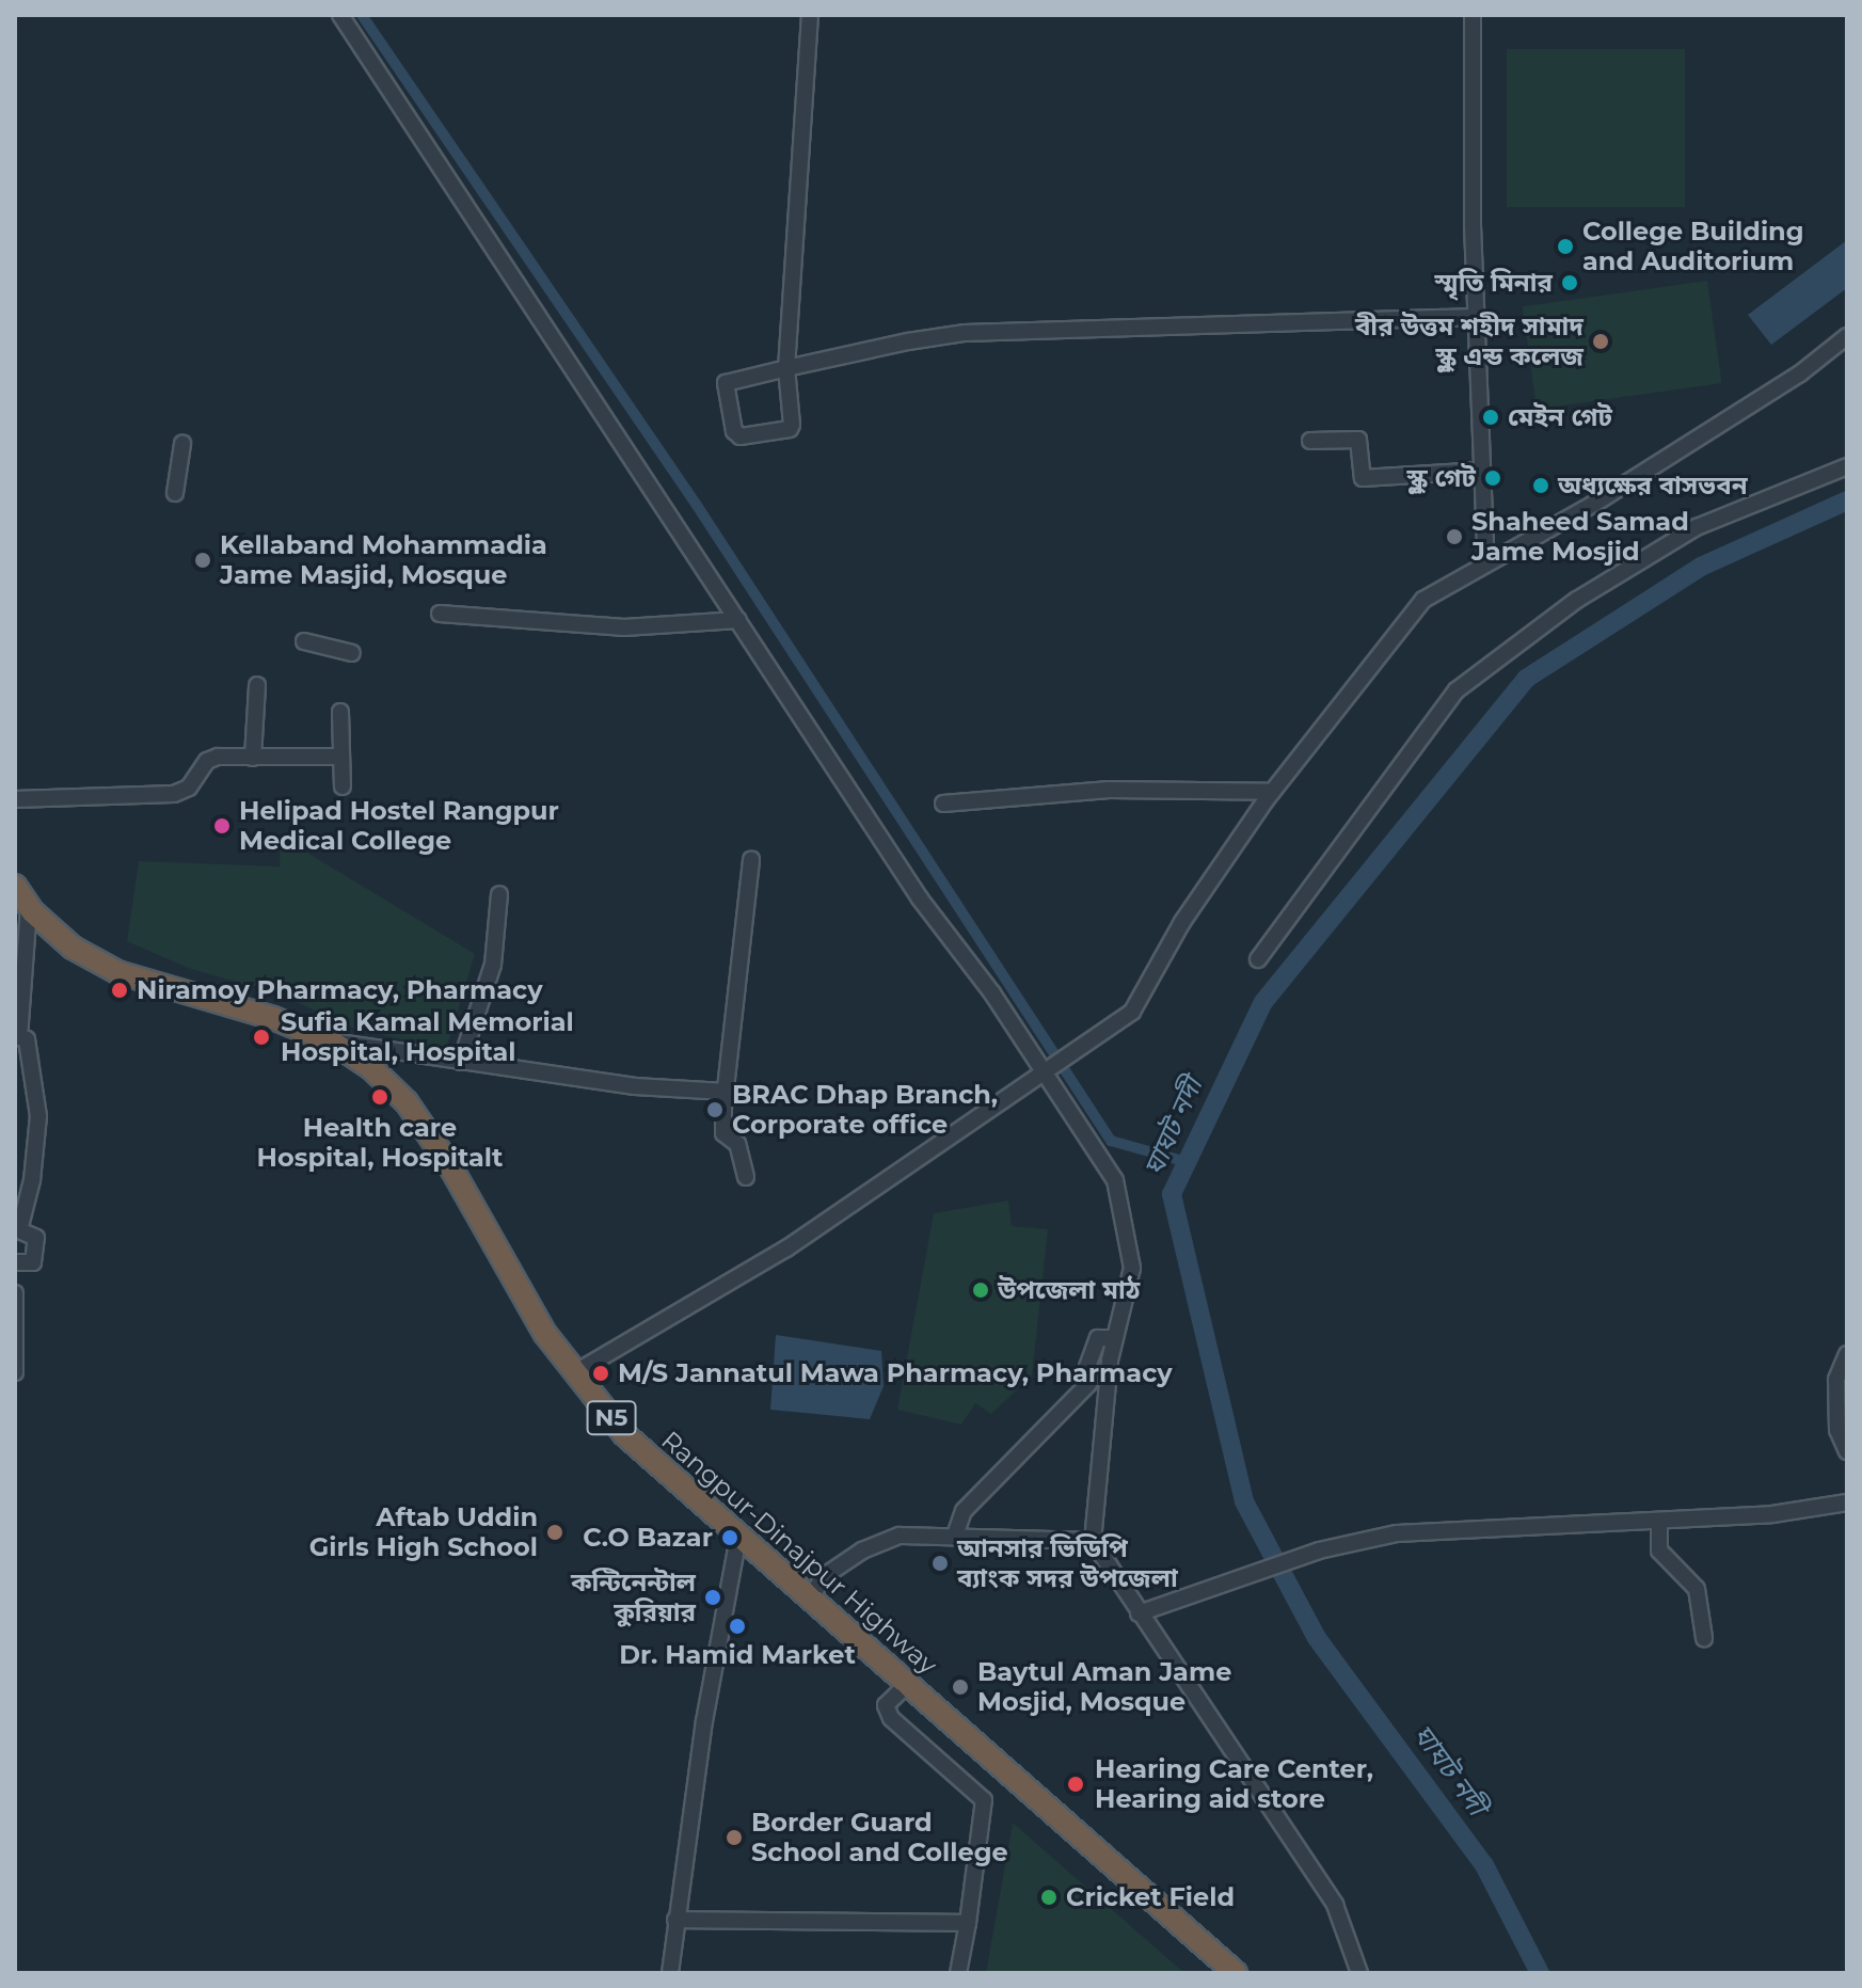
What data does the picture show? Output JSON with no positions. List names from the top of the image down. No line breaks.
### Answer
{"streets":{"highway":["N5","Rangpur-Dinajpur Highway"]},"water":["ঘাঘট নদী"],"places":["College Building and Auditorium","স্মৃতি মিনার","বীর উত্তম শহীদ সামাদ স্কুল এন্ড কলেজ","মেইন গেট","স্কুল গেট","অধ্যক্ষের বাসভবন","Shaheed Samad Jame Mosjid","Kellaband Mohammadia Jame Masjid, Mosque","Helipad Hostel Rangpur Medical College","Niramoy Pharmacy, Pharmacy","Sufia Kamal Memorial Hospital, Hospital","Health care Hospital, Hospitalt","BRAC Dhap Branch, Corporate office","উপজেলা মাঠ","M/S Jannatul Mawa Pharmacy, Pharmacy","Aftab Uddin Girls High School","C.O Bazar","আনসার ভিডিপি ব্যাংক সদর উপজেলা","কন্টিনেন্টাল কুরিয়ার","Dr. Hamid Market","Baytul Aman Jame Mosjid, Mosque","Hearing Care Center, Hearing aid store","Border Guard School and College","Cricket Field"]}
